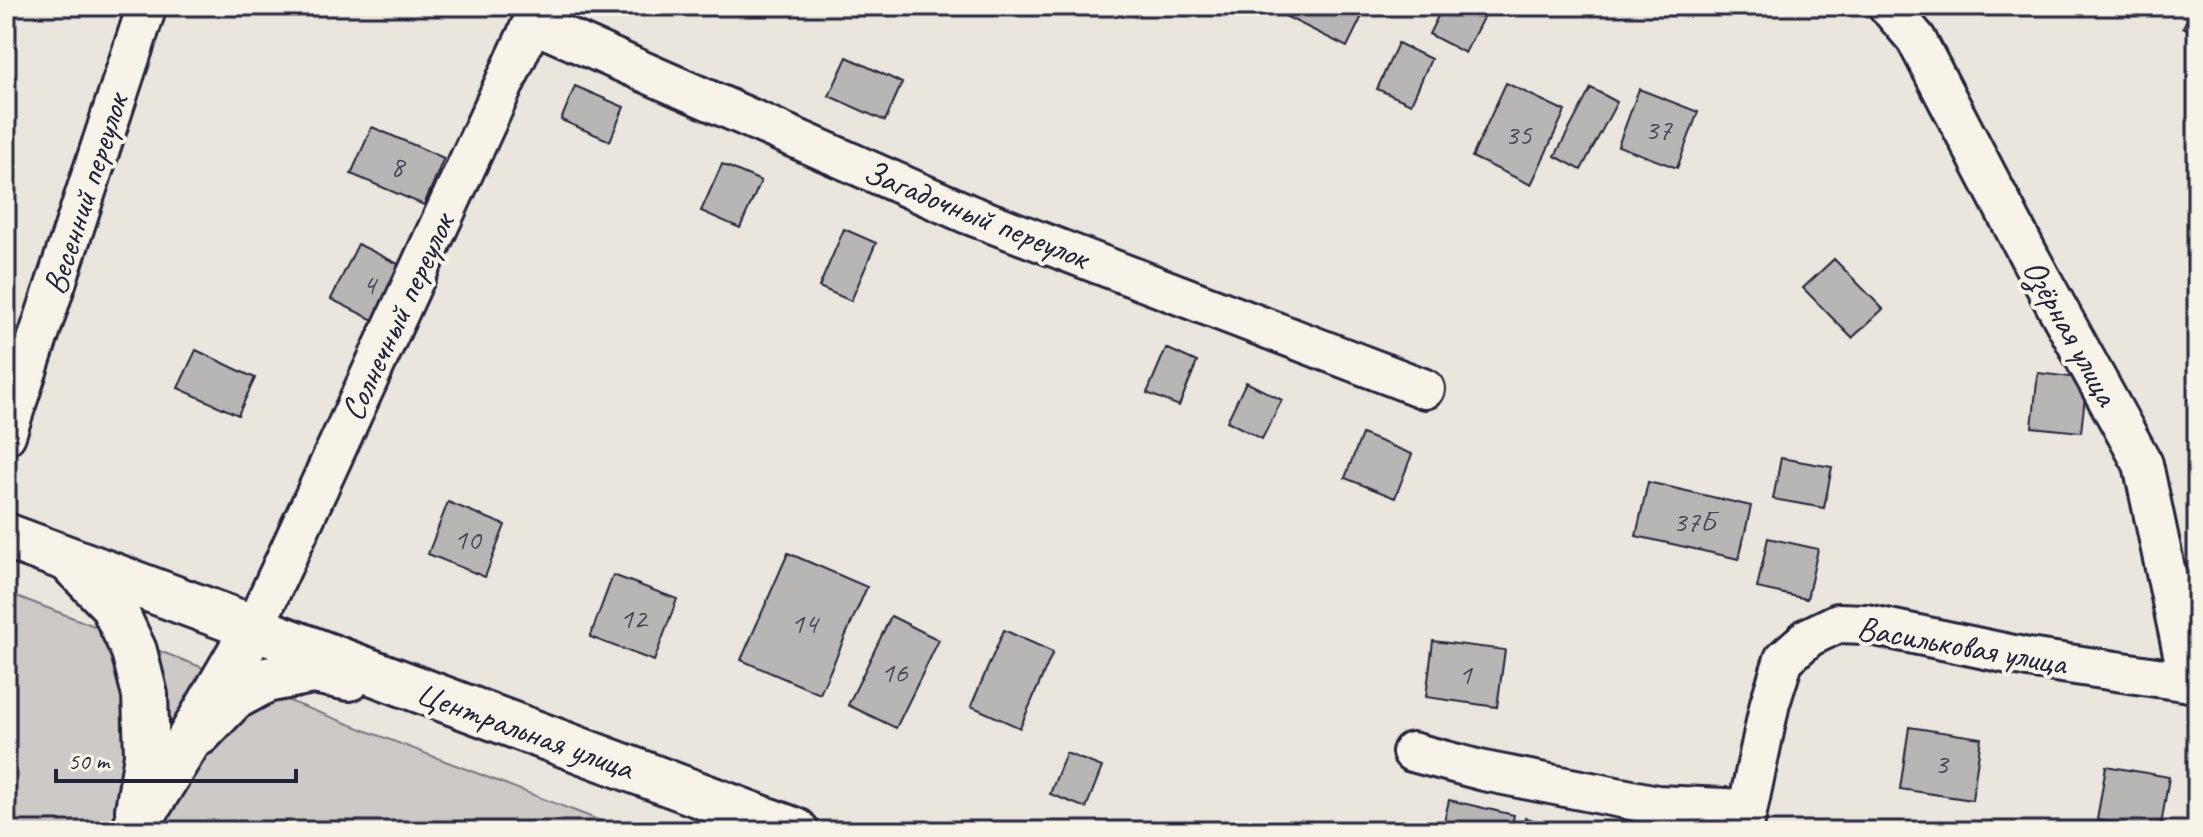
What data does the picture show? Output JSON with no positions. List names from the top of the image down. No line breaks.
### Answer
{"streets":{"street":["Весенний переулок","Загадочный переулок","Солнечный переулок","Озёрная улица","Васильковая улица","Центральная улица"]},"crossings":[["Загадочный переулок","Солнечный переулок"],["Солнечный переулок","Центральная улица"],["Озёрная улица","Васильковая улица"]],"house_numbers":["37","35","8","4","37Б","10","12","14","16","1","3"],"scale_bar":"50 m"}
